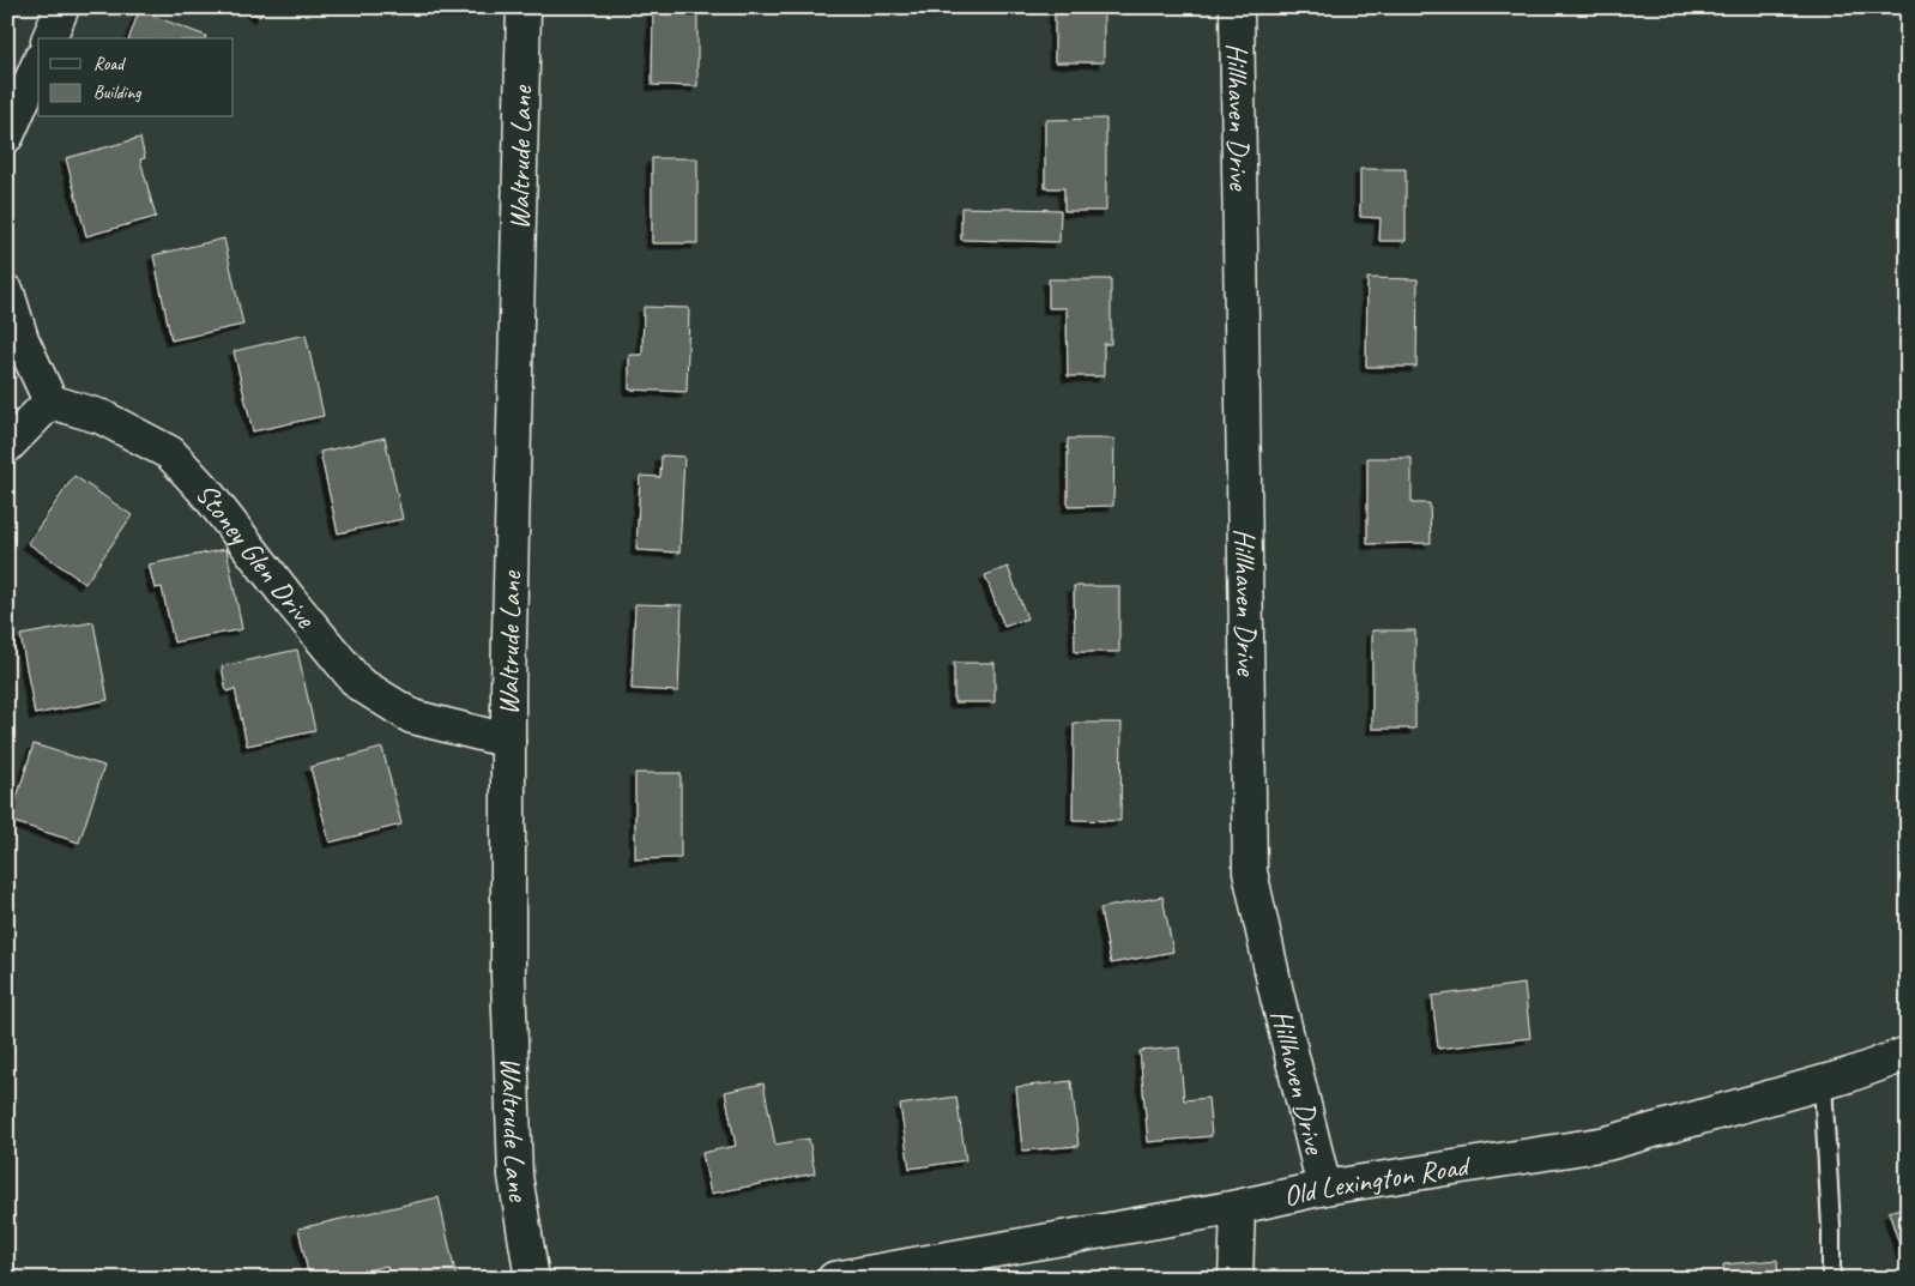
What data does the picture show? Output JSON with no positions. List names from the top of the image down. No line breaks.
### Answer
{"streets":{"street":["Hillhaven Drive","Waltrude Lane","Stoney Glen Drive","Old Lexington Road"]},"crossings":[["Hillhaven Drive","Old Lexington Road"],["Waltrude Lane","Stoney Glen Drive"]],"legend":["Road","Building"]}
